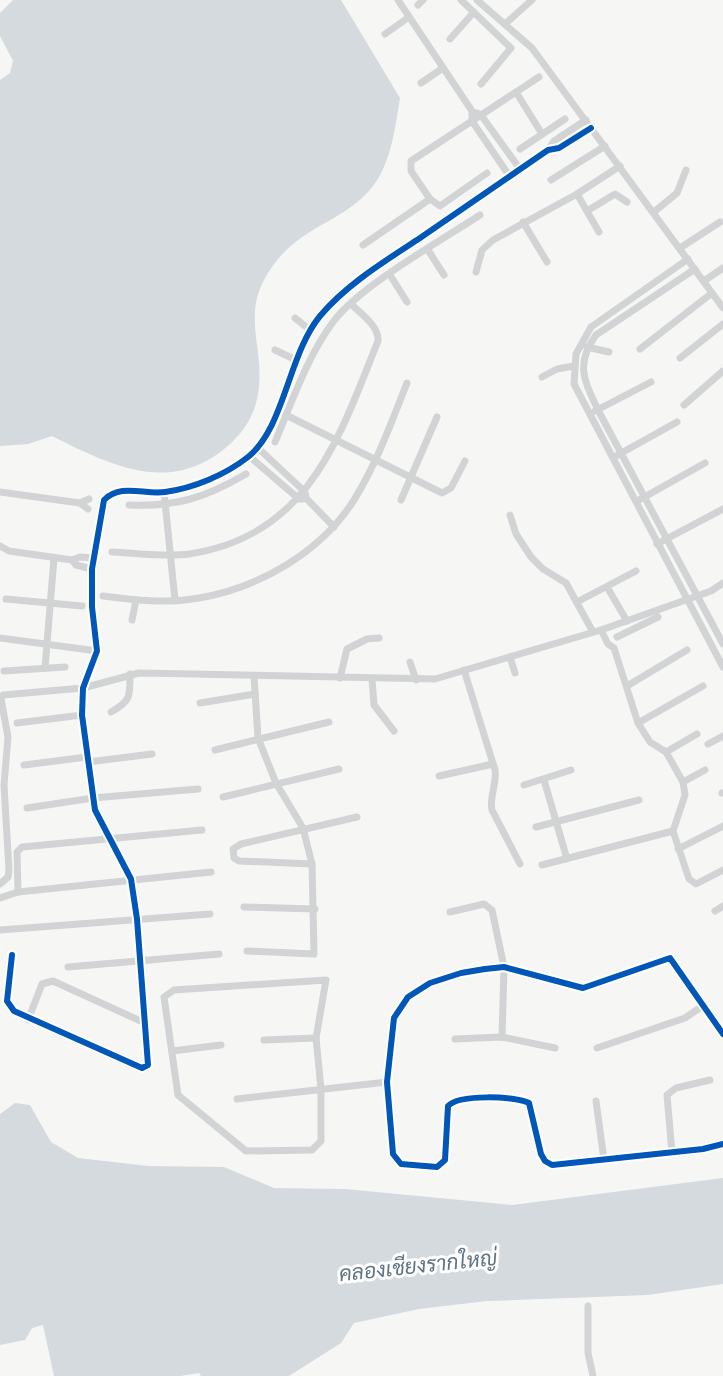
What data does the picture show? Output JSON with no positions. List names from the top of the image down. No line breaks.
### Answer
{"water":["คลองเชียงรากใหญ่"]}
